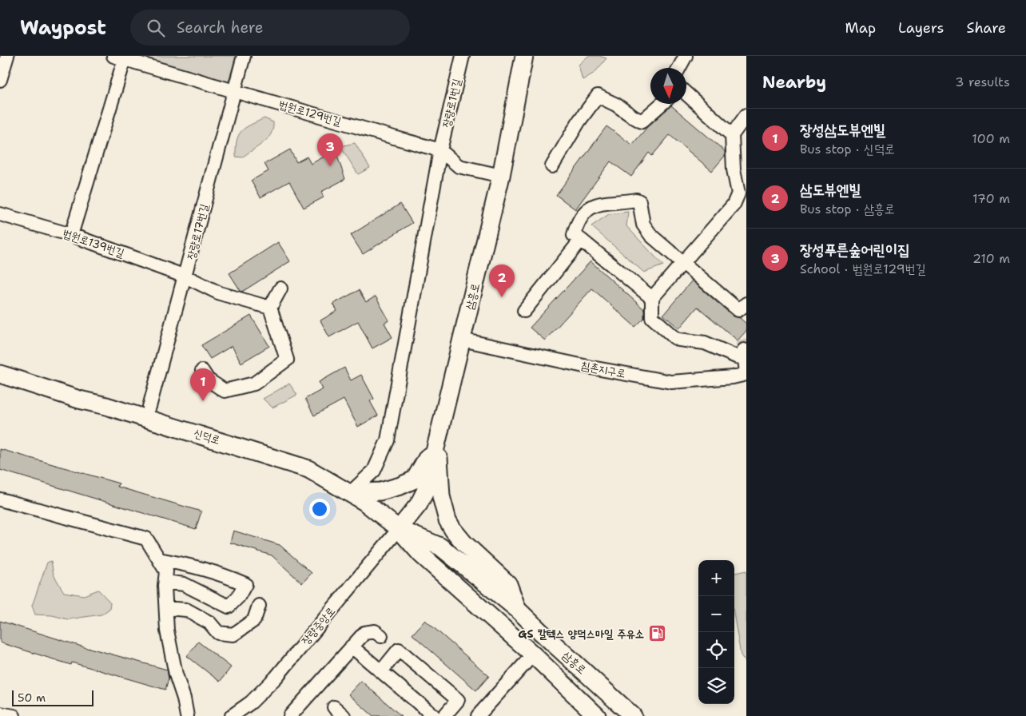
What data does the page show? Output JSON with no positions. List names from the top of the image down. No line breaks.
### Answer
{"streets":{"main road":["삼흥로","신덕로"],"street":["장량로1번길","법원로129번길","장량로17번길","법원로139번길","침촌지구로","장량중앙로"]},"crossings":[["장량로1번길","법원로129번길"],["장량로1번길","신덕로"],["법원로129번길","장량로17번길"],["법원로129번길","삼흥로"],["장량로17번길","법원로139번길"],["삼흥로","침촌지구로"],["삼흥로","신덕로"],["삼흥로","장량중앙로"],["신덕로","장량중앙로"]],"places":{"fuel station":["GS 칼텍스 양덕스마일 주유소"]},"scale_bar":"50 m","north":"bottom","page":{"header":"Waypost","search":"Search here","nav":["Map","Layers","Share"],"heading":["Nearby","3 results"],"list":[{"mark":"1","name":"장성삼도뷰엔빌","note":"Bus stop · 신덕로","value":"100 m"},{"mark":"2","name":"삼도뷰엔빌","note":"Bus stop · 삼흥로","value":"170 m"},{"mark":"3","name":"장성푸른숲어린이집","note":"School · 법원로129번길","value":"210 m"}],"pins":["3","2","1"],"map_buttons":["+","−"],"scale":"50 m"}}
